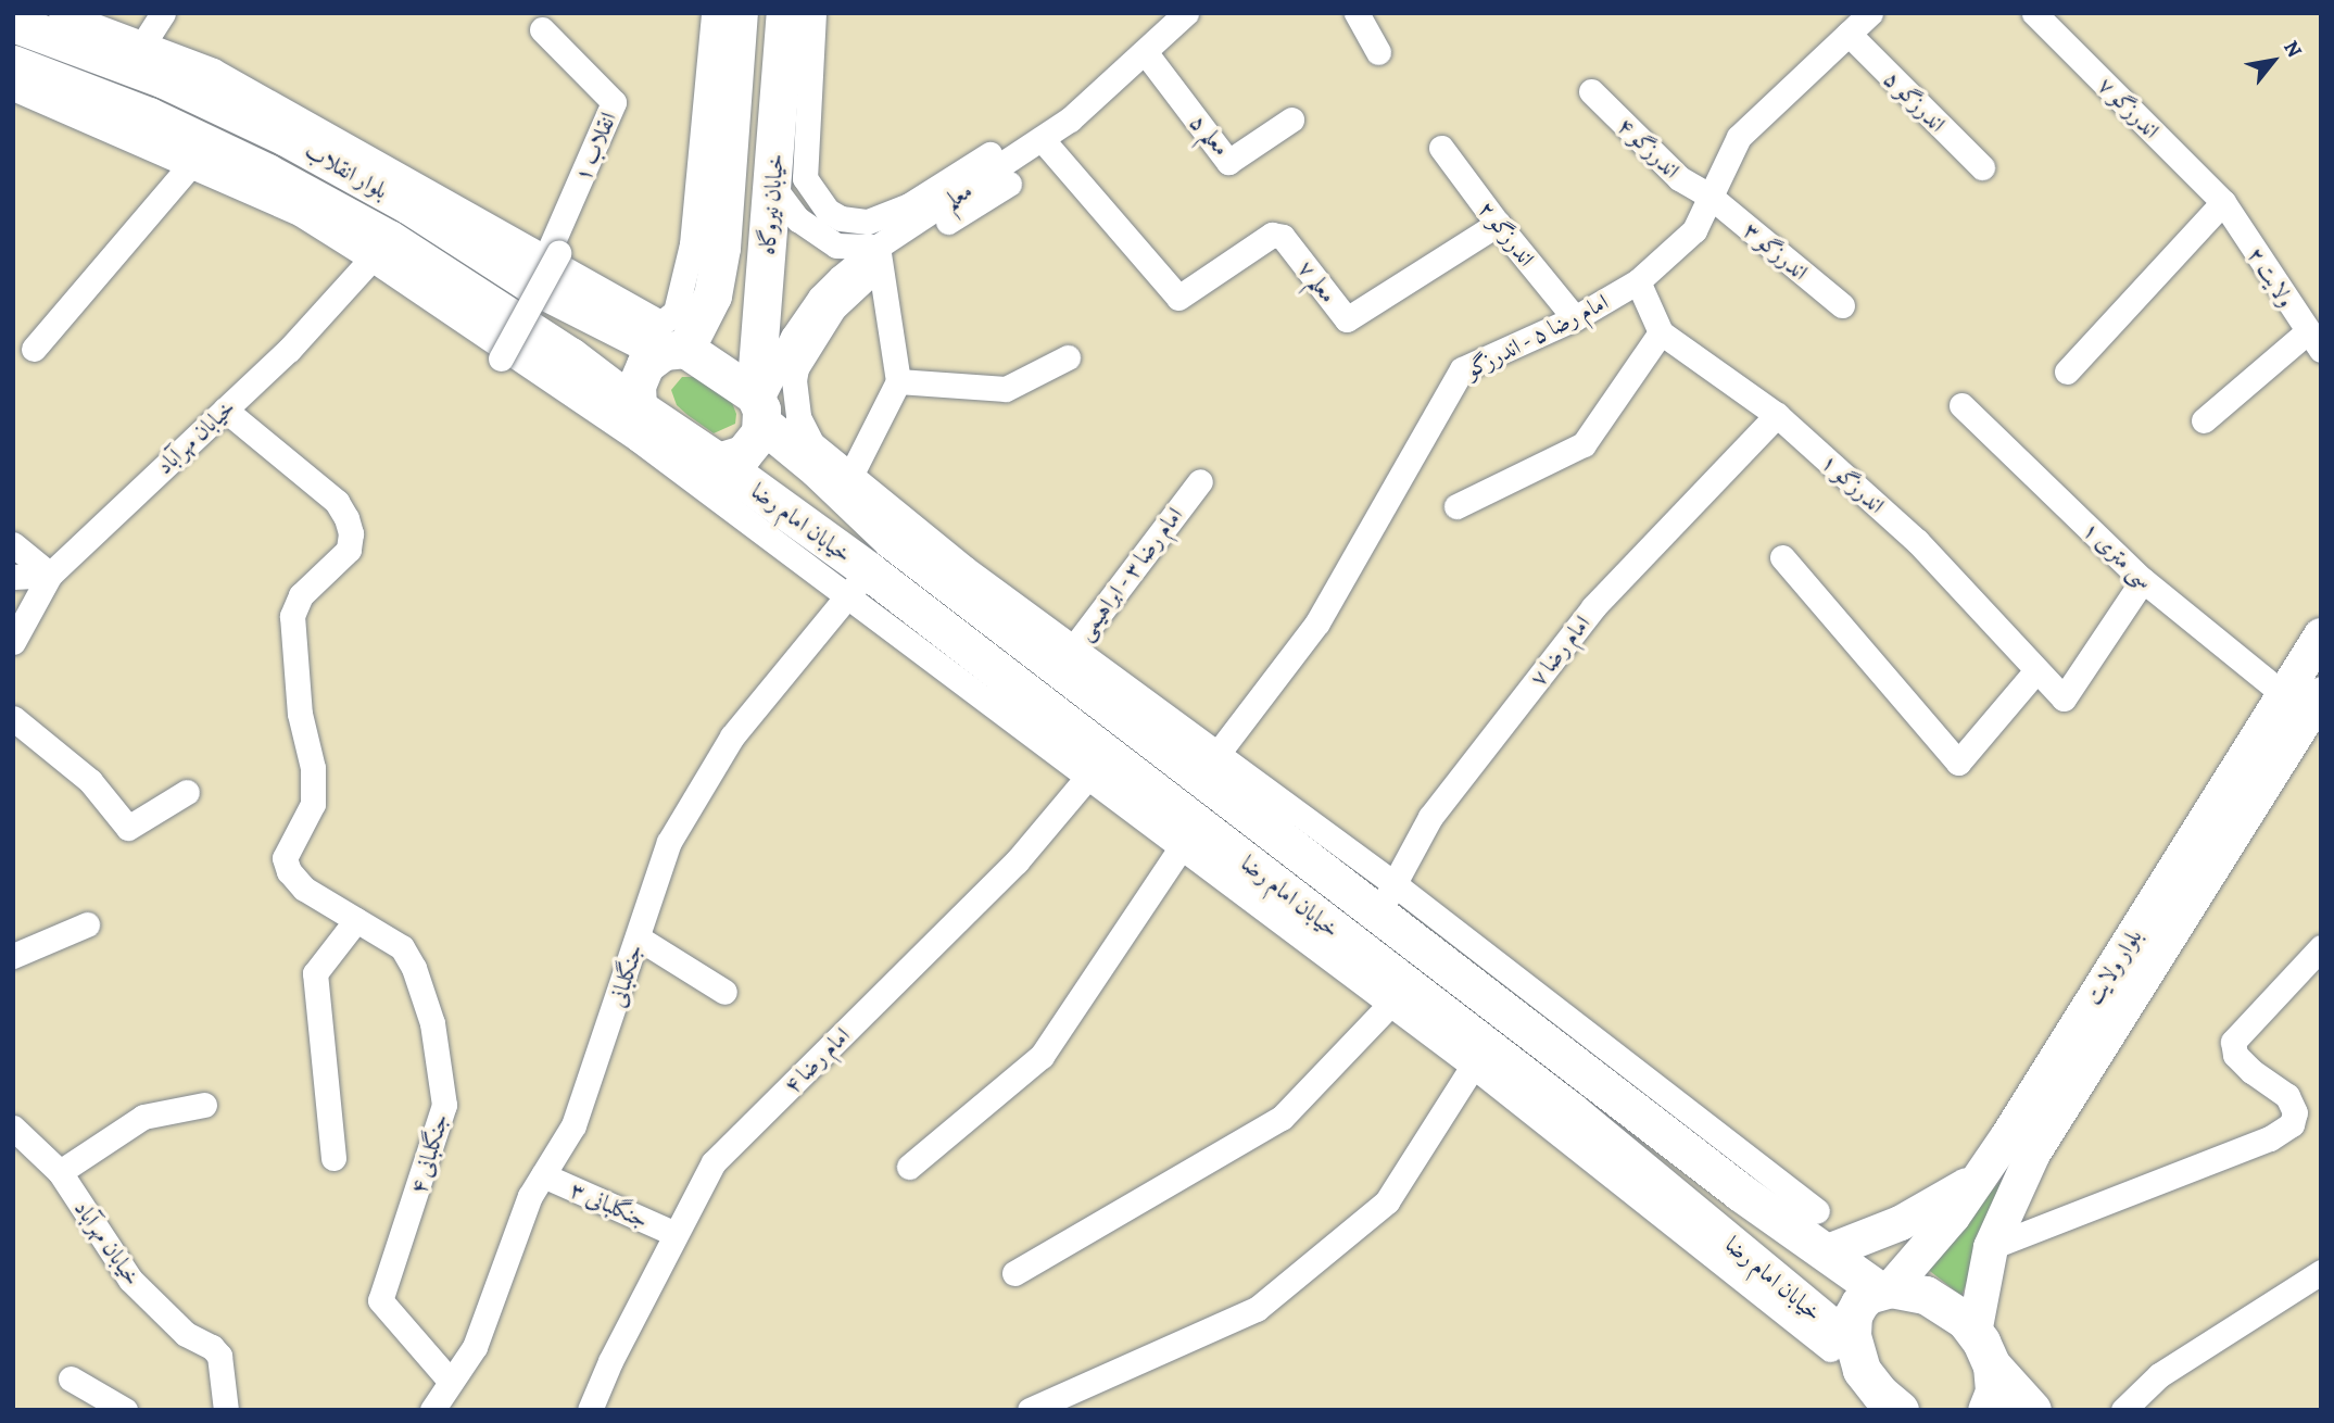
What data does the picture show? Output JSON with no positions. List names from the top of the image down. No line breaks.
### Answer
{"streets":{"main road":["بلوار انقلاب","خیابان نیروگاه","خیابان امام رضا","بلوار ولایت"],"street":["اندرزگو ۵","اندرزگو ۷","معلم ۵","انقلاب ۱","اندرزگو ۴","معلم","اندرزگو ۲","اندرزگو ۳","ولایت ۲","معلم ۷","امام رضا ۵ - اندرزگو","خیابان مهرآباد","اندرزگو ۱","سی متری ۱","امام رضا ۳ - ابراهیمی","امام رضا ۷","جنگلبانی","امام رضا ۴","جنگلبانی ۴","جنگلبانی ۳"]},"crossings":[["اندرزگو ۵","امام رضا ۵ - اندرزگو"],["اندرزگو ۷","ولایت ۲"],["معلم ۵","معلم"],["انقلاب ۱","بلوار انقلاب"],["اندرزگو ۴","اندرزگو ۳"],["اندرزگو ۴","امام رضا ۵ - اندرزگو"],["بلوار انقلاب","معلم"],["بلوار انقلاب","خیابان نیروگاه"],["بلوار انقلاب","خیابان مهرآباد"],["بلوار انقلاب","خیابان امام رضا"],["معلم","خیابان نیروگاه"],["معلم","معلم ۷"],["معلم","خیابان امام رضا"],["خیابان نیروگاه","خیابان امام رضا"],["اندرزگو ۲","معلم ۷"],["اندرزگو ۲","امام رضا ۵ - اندرزگو"],["اندرزگو ۳","امام رضا ۵ - اندرزگو"],["امام رضا ۵ - اندرزگو","خیابان امام رضا"],["خیابان مهرآباد","جنگلبانی ۴"],["اندرزگو ۱","سی متری ۱"],["اندرزگو ۱","امام رضا ۷"],["خیابان امام رضا","امام رضا ۳ - ابراهیمی"],["خیابان امام رضا","امام رضا ۷"],["خیابان امام رضا","بلوار ولایت"],["خیابان امام رضا","جنگلبانی"],["خیابان امام رضا","امام رضا ۴"],["سی متری ۱","بلوار ولایت"],["جنگلبانی","جنگلبانی ۴"],["جنگلبانی","جنگلبانی ۳"],["امام رضا ۴","جنگلبانی ۳"]],"north":"top right"}
